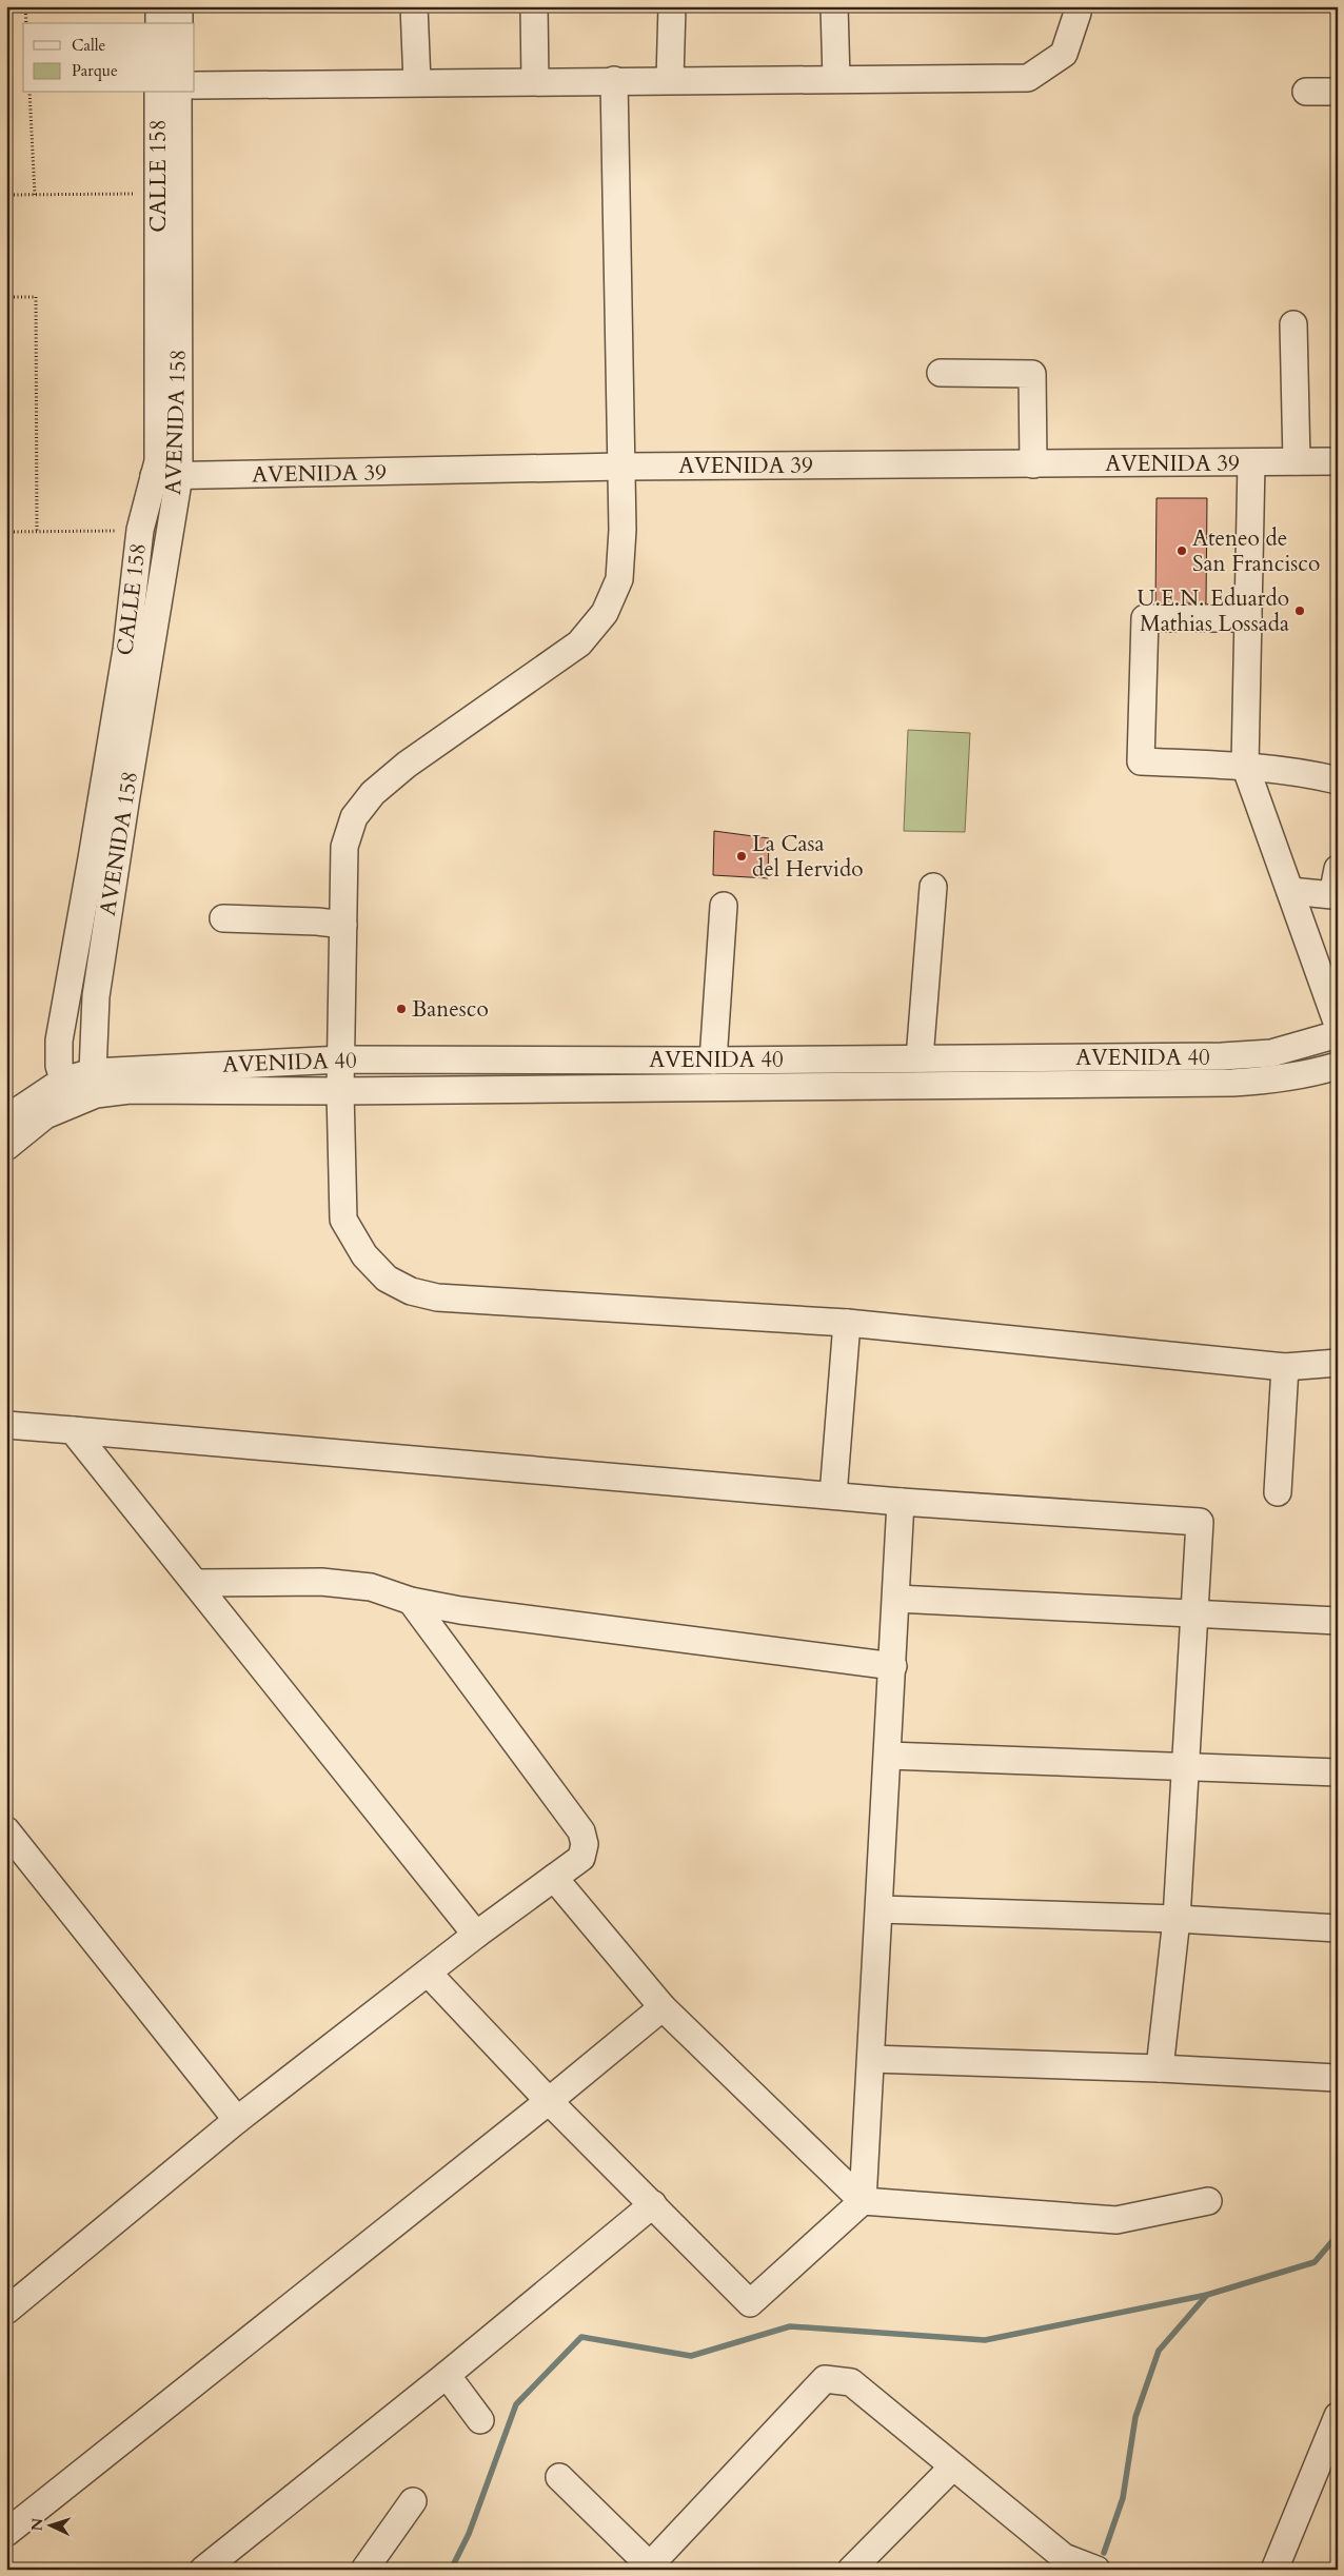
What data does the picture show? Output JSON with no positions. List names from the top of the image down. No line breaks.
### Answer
{"streets":{"street":["CALLE 158","AVENIDA 158","AVENIDA 39","AVENIDA 40"]},"crossings":[["CALLE 158","AVENIDA 158"],["CALLE 158","AVENIDA 39"],["AVENIDA 158","AVENIDA 39"],["AVENIDA 158","AVENIDA 40"]],"places":["Ateneo de San Francisco","U.E.N. Eduardo Mathias Lossada","La Casa del Hervido","Banesco"],"legend":["Calle","Parque"],"north":"left"}
